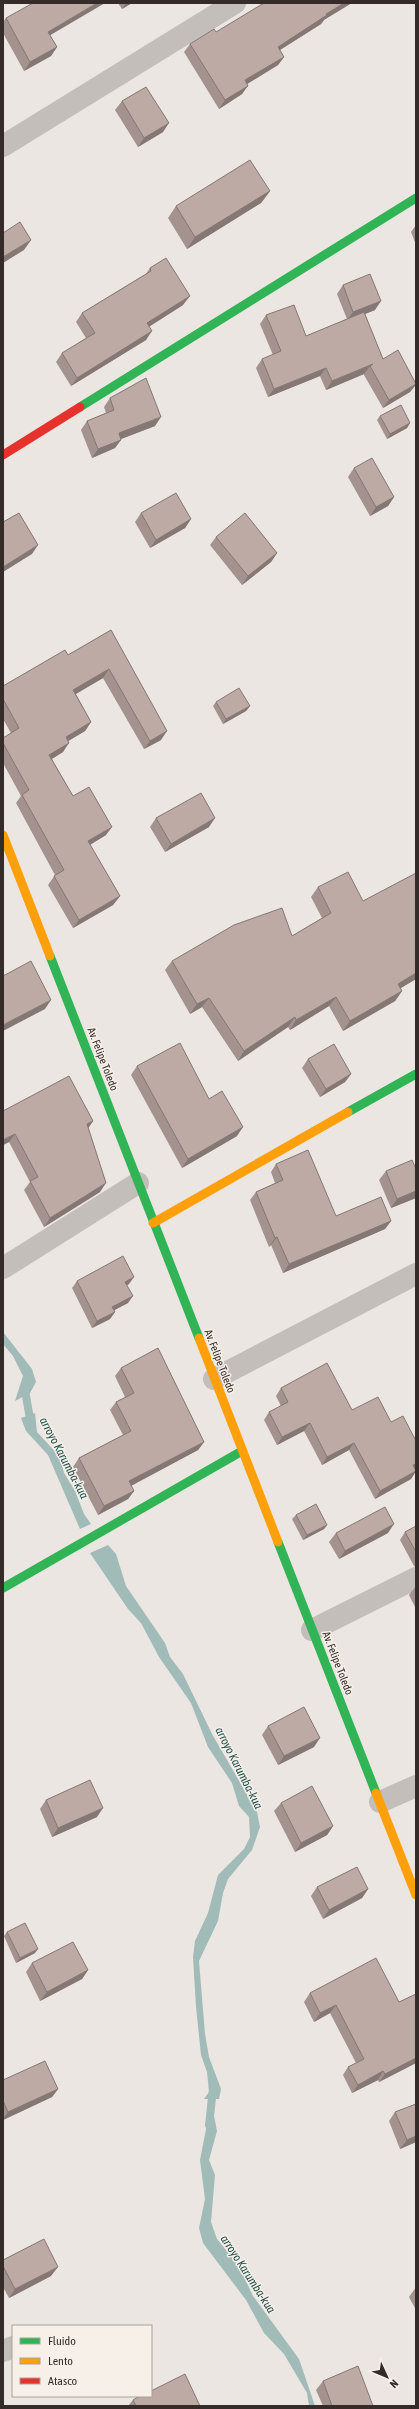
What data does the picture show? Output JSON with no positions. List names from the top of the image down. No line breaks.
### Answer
{"streets":{"main road":["Av. Felipe Toledo"]},"water":["arroyo Karumba-kua"],"legend":["Fluido","Lento","Atasco"],"north":"bottom right"}
